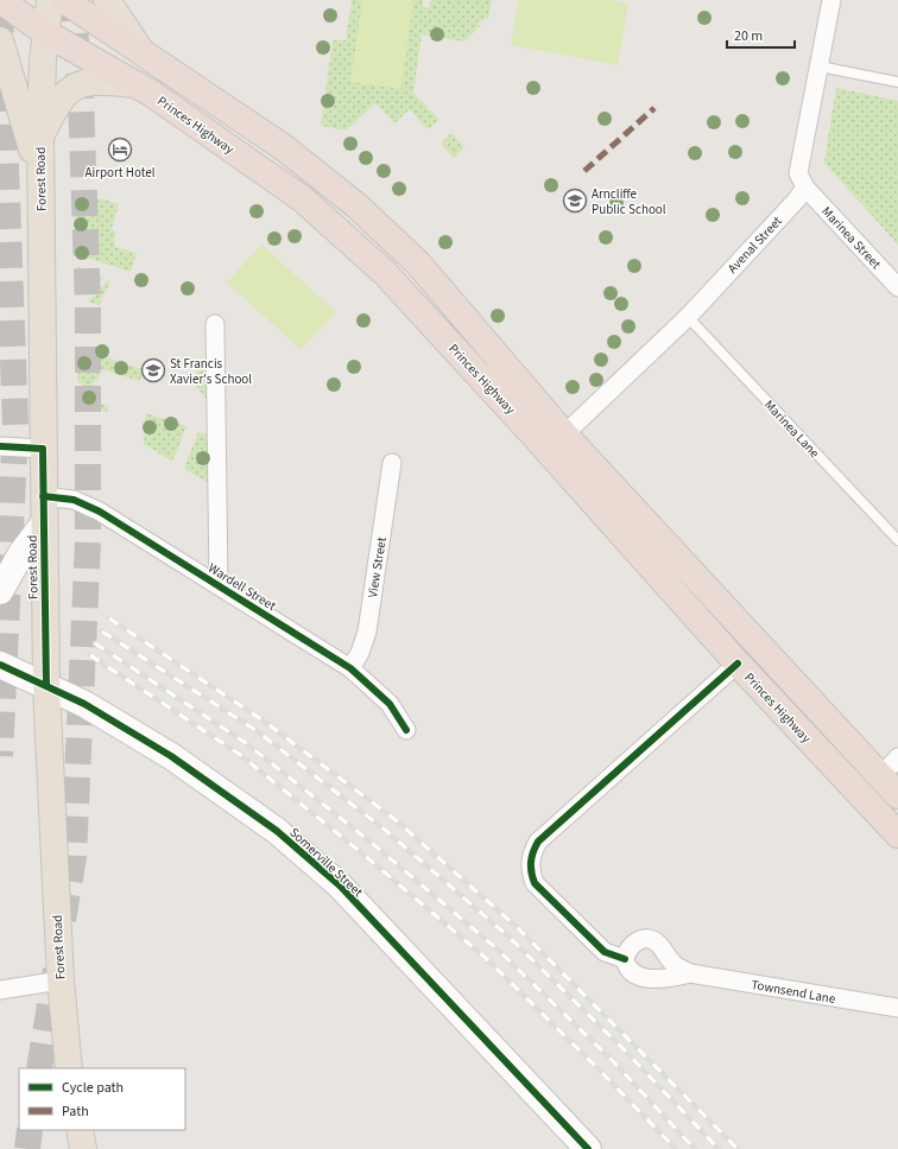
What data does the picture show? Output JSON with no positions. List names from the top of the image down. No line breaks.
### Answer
{"streets":{"highway":["Princes Highway"],"main road":["Forest Road"],"street":["Marinea Street","Avenal Street","View Street","Wardell Street","Somerville Street","Townsend Lane"],"lane":["Marinea Lane"]},"crossings":[["Princes Highway","Forest Road"],["Princes Highway","Avenal Street"],["Forest Road","Wardell Street"],["Forest Road","Somerville Street"],["Marinea Street","Avenal Street"],["Avenal Street","Marinea Lane"],["View Street","Wardell Street"]],"places":{"hotel":["Airport Hotel"],"school or university":["Arncliffe Public School","St Francis Xavier's School"]},"legend":["Cycle path","Path"],"scale_bar":"20 m"}
